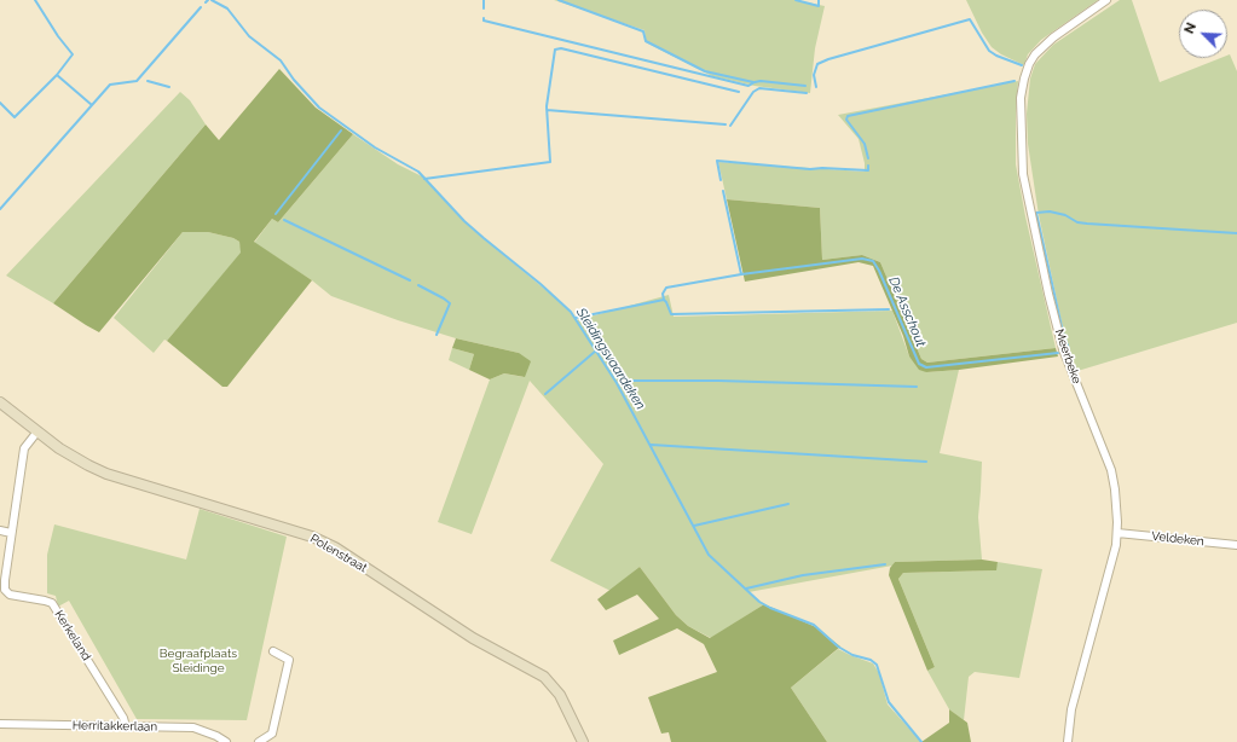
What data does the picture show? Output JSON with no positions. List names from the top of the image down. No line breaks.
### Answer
{"streets":{"main road":["Polenstraat"],"street":["Meerbeke","Veldeken","Kerkeland","Herritakkerlaan"]},"crossings":[["Meerbeke","Veldeken"],["Polenstraat","Kerkeland"],["Kerkeland","Herritakkerlaan"]],"water":["De Asschout","Sleidingsvaardeken"],"parks":["Begraafplaats Sleidinge"],"north":"top left"}
